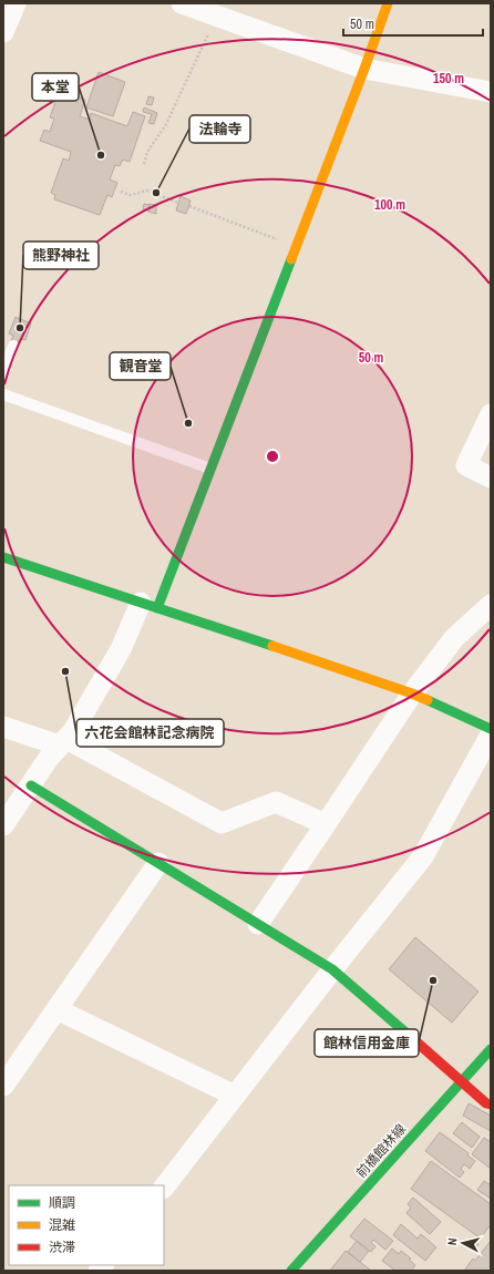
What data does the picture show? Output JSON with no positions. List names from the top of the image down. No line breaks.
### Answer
{"streets":{"street":["前橋館林線"]},"places":["本堂","法輪寺","熊野神社","観音堂","六花会館林記念病院","館林信用金庫"],"legend":["順調","混雑","渋滞"],"scale_bar":"50 m","north":"left","rings":["150 m","100 m","50 m"]}
